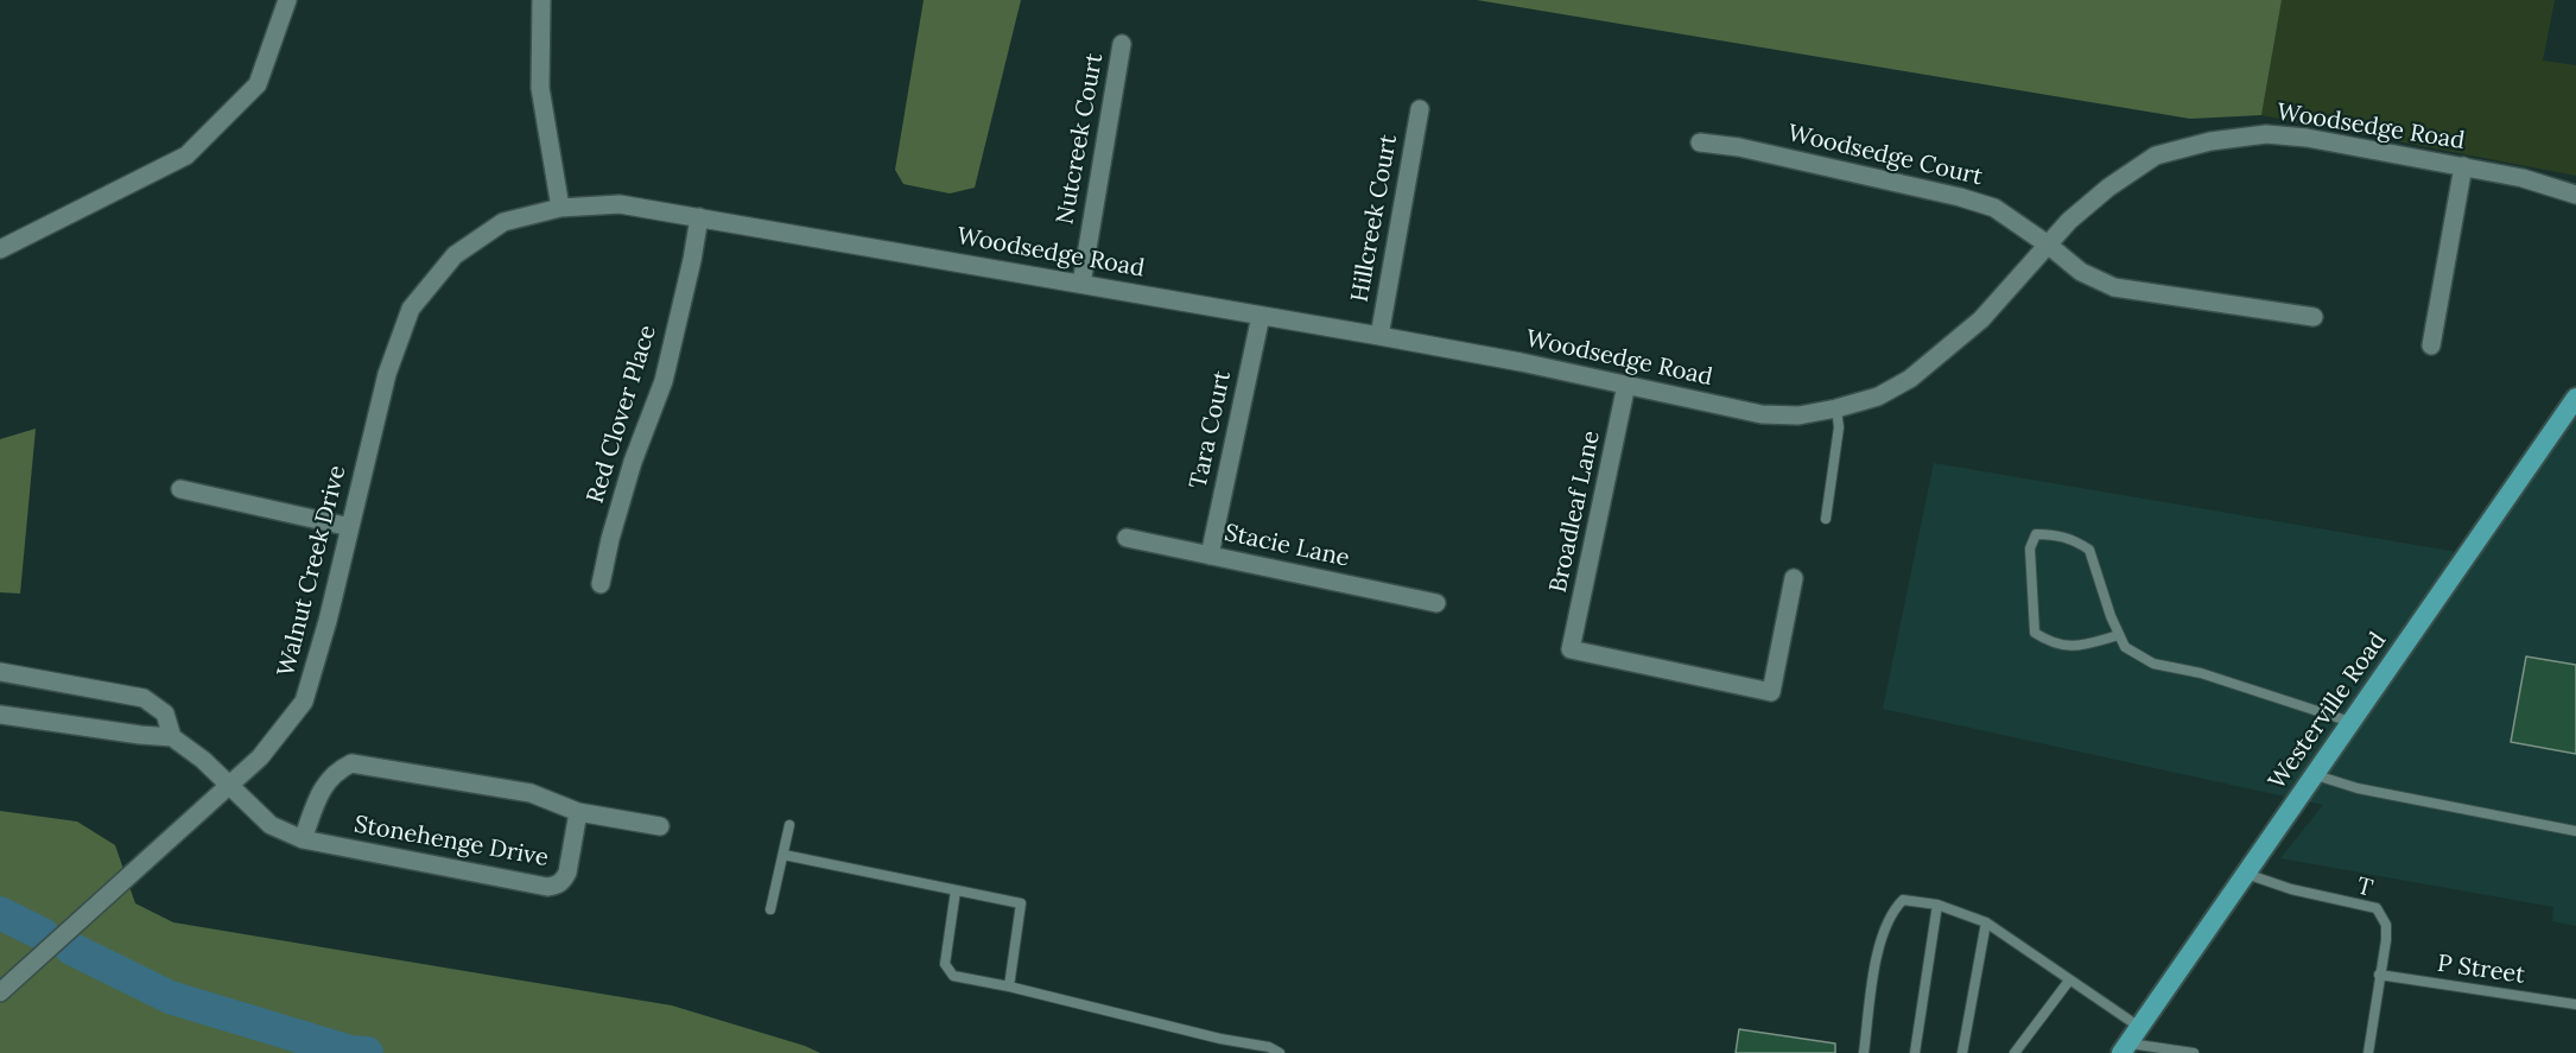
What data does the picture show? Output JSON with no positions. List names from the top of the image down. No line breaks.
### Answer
{"streets":{"main road":["Westerville Road"],"street":["Woodsedge Road","Nutcreek Court","Woodsedge Court","Hillcreek Court","Red Clover Place","Tara Court","Broadleaf Lane","Stacie Lane","Walnut Creek Drive","Stonehenge Drive"],"lane":["T","P Street"]},"crossings":[["Woodsedge Road","Nutcreek Court"],["Woodsedge Road","Woodsedge Court"],["Woodsedge Road","Hillcreek Court"],["Woodsedge Road","Red Clover Place"],["Woodsedge Road","Tara Court"],["Woodsedge Road","Broadleaf Lane"],["Woodsedge Road","Walnut Creek Drive"],["Tara Court","Stacie Lane"],["Walnut Creek Drive","Stonehenge Drive"],["Westerville Road","T"],["T","P Street"]]}
